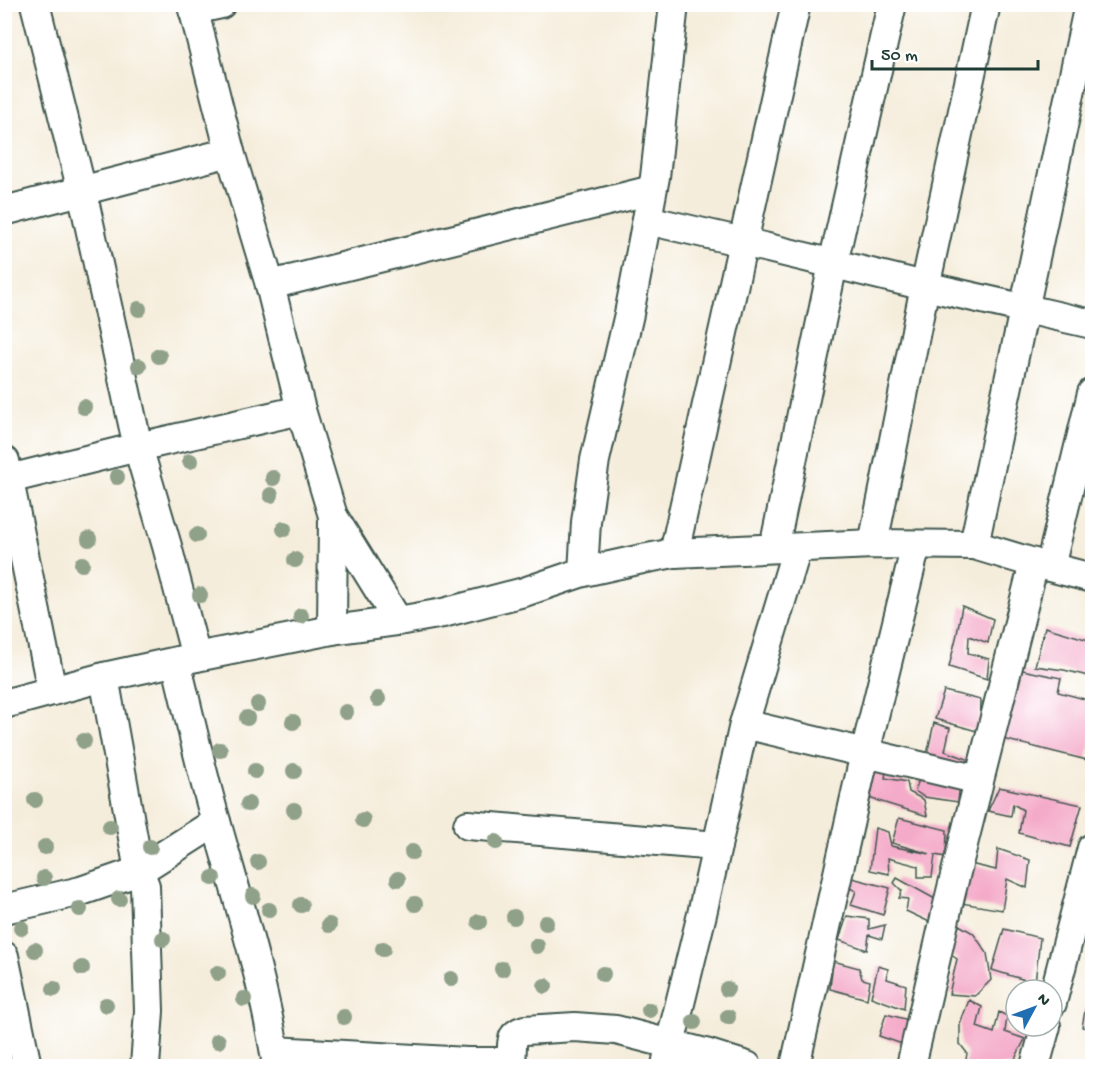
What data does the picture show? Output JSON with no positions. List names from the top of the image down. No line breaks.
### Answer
{"scale_bar":"50 m","north":"top right"}
